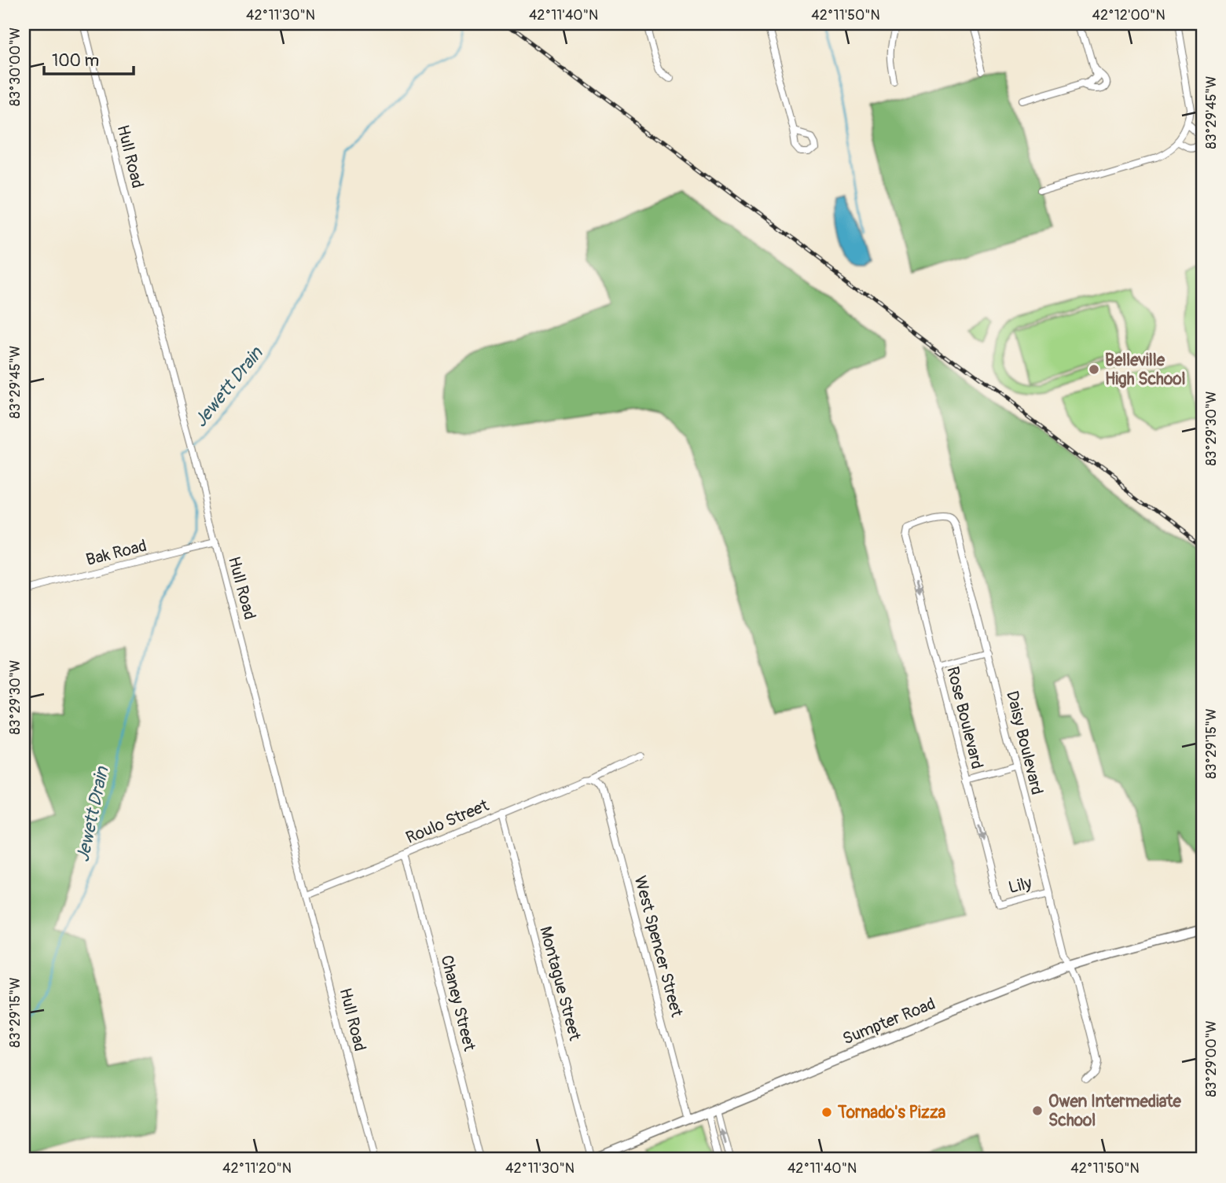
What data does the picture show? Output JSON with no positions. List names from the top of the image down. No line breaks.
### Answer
{"streets":{"street":["Hull Road","Bak Road","Rose Boulevard","Daisy Boulevard","Roulo Street","Lily","West Spencer Street","Montague Street","Chaney Street","Sumpter Road"]},"crossings":[["Hull Road","Bak Road"],["Hull Road","Roulo Street"],["Rose Boulevard","Daisy Boulevard"],["Rose Boulevard","Lily"],["Daisy Boulevard","Lily"],["Daisy Boulevard","Sumpter Road"],["Roulo Street","West Spencer Street"],["Roulo Street","Montague Street"],["Roulo Street","Chaney Street"],["West Spencer Street","Sumpter Road"],["Montague Street","Sumpter Road"]],"one_way":["Rose Boulevard"],"water":["Jewett Drain"],"places":["Belleville High School","Owen Intermediate School","Tornado's Pizza"],"scale_bar":"100 m","coordinates":["42°11'30\"N","42°11'40\"N","42°11'50\"N","42°12'00\"N","83°30'00\"W","83°29'45\"W","83°29'30\"W","83°29'15\"W","83°29'00\"W","42°11'20\"N"]}
